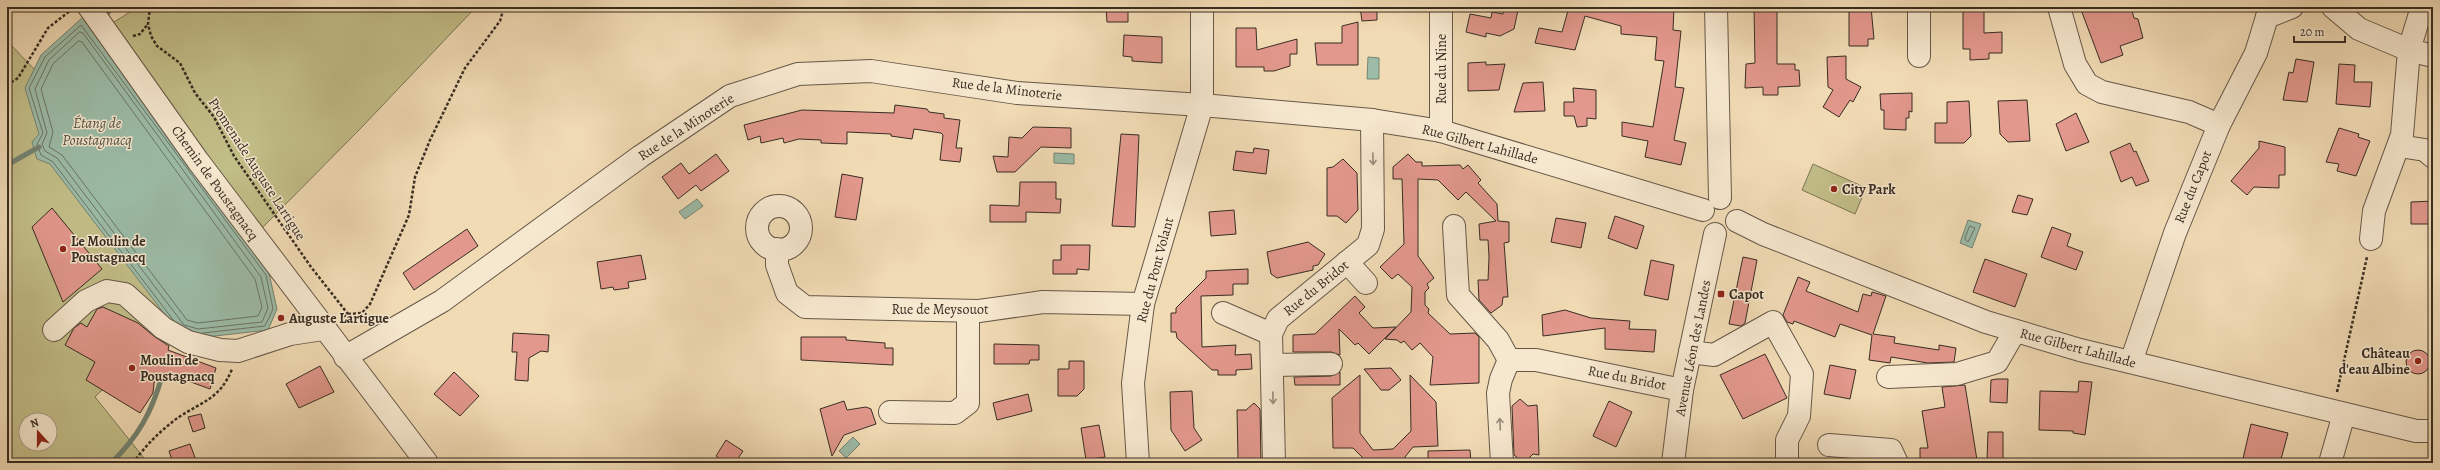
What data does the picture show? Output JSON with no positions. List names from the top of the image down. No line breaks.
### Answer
{"streets":{"street":["Rue du Nine","Rue de la Minoterie","Rue Gilbert Lahillade","Chemin de Poustagnacq","Rue du Capot","Rue du Pont Volant","Rue du Bridot","Rue de Meysouot","Avenue Léon des Landes"],"path":["Promenade Auguste Lartigue"]},"crossings":[["Rue du Nine","Rue Gilbert Lahillade"],["Rue de la Minoterie","Rue Gilbert Lahillade"],["Rue de la Minoterie","Chemin de Poustagnacq"],["Rue de la Minoterie","Rue du Pont Volant"],["Rue Gilbert Lahillade","Rue du Capot"],["Rue Gilbert Lahillade","Rue du Pont Volant"],["Rue Gilbert Lahillade","Rue du Bridot"],["Rue Gilbert Lahillade","Avenue Léon des Landes"],["Rue du Pont Volant","Rue de Meysouot"],["Rue du Bridot","Avenue Léon des Landes"]],"water":["Étang de Poustagnacq"],"places":{"other":["City Park","Le Moulin de Poustagnacq","Auguste Lartigue","Château d'eau Albine","Moulin de Poustagnacq"],"transit":["Capot"]},"scale_bar":"20 m","north":"top"}
